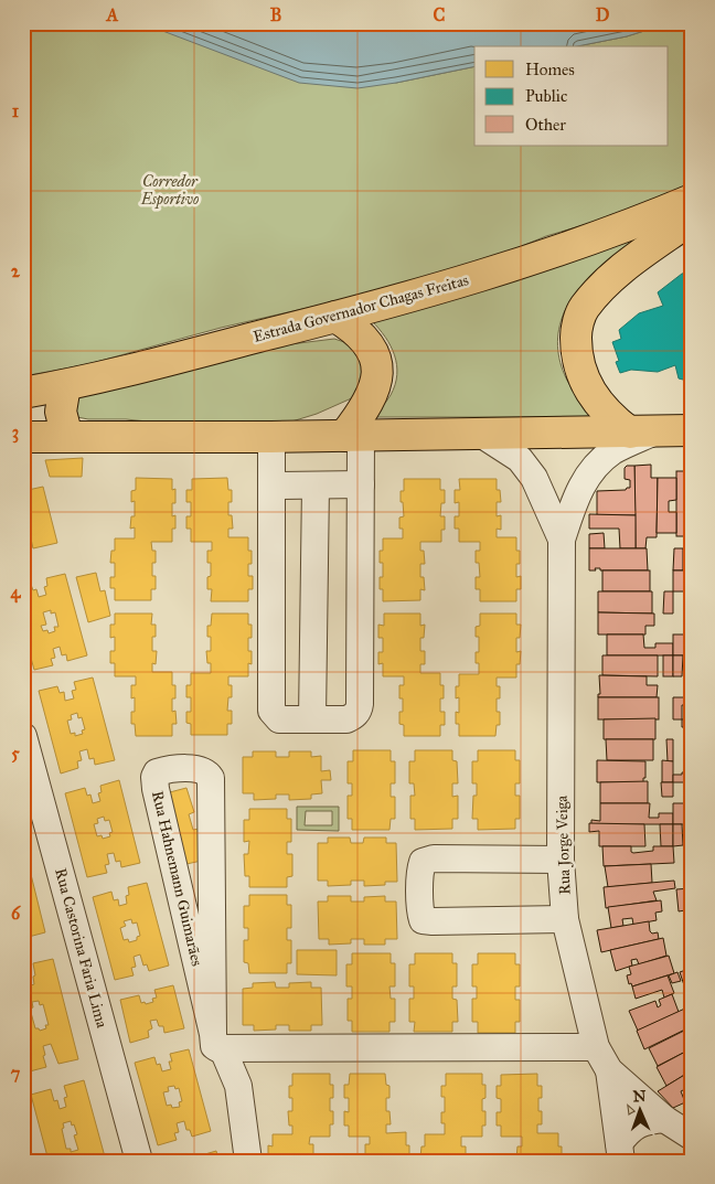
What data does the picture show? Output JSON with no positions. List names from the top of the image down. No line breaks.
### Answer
{"streets":{"main road":["Estrada Governador Chagas Freitas"],"street":["Rua Jorge Veiga","Rua Hahnemann Guimarães","Rua Castorina Faria Lima"]},"parks":["Corredor Esportivo"],"legend":["Homes","Public","Other"],"north":"top","grid":{"columns":["A","B","C","D"],"rows":["1","2","3","4","5","6","7"]}}
